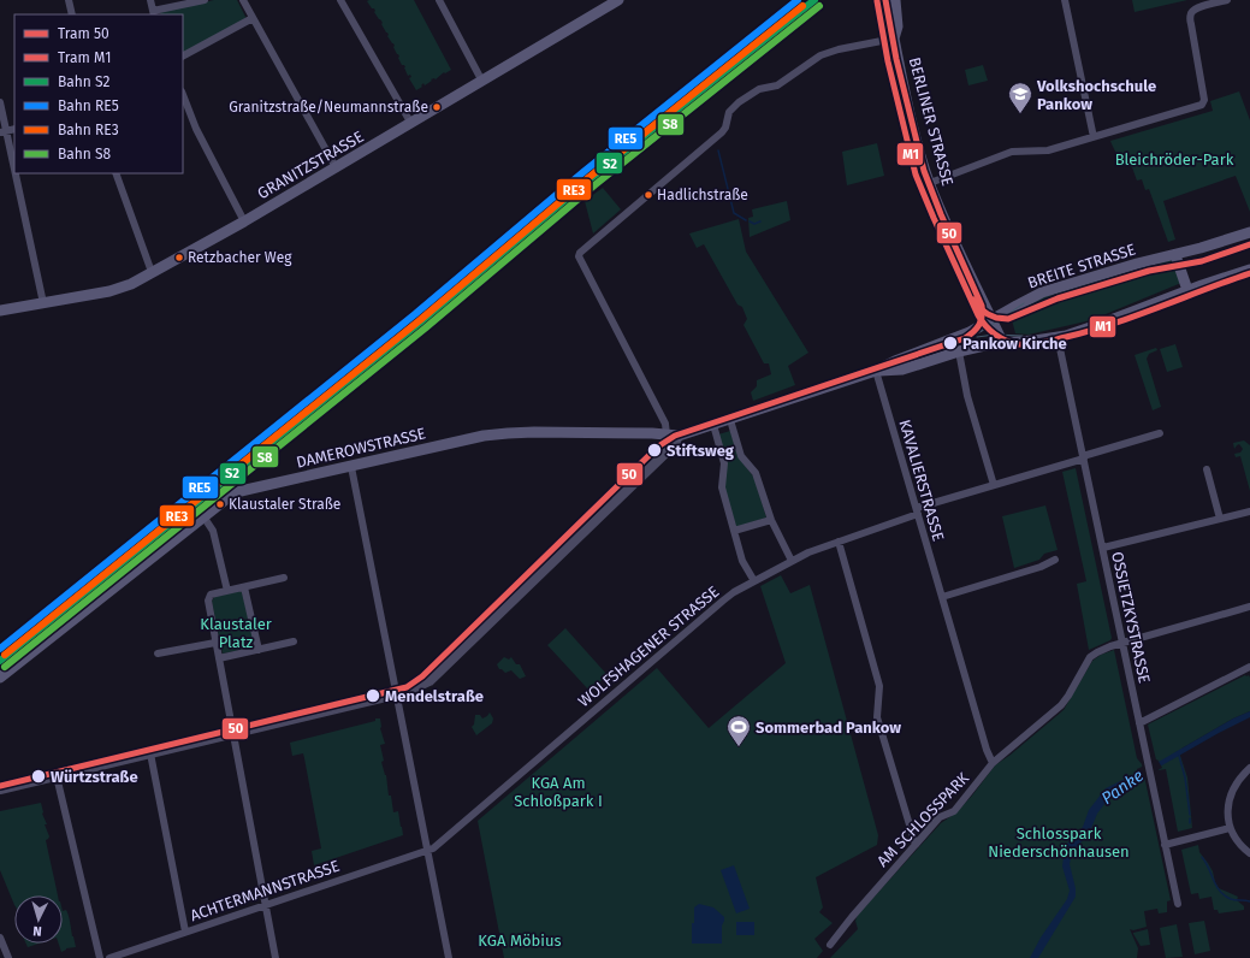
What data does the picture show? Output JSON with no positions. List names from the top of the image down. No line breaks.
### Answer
{"streets":{"main road":["BERLINER STRASSE","GRANITZSTRASSE","BREITE STRASSE","DAMEROWSTRASSE"],"street":["KAVALIERSTRASSE","OSSIETZKYSTRASSE","WOLFSHAGENER STRASSE","AM SCHLOSSPARK","ACHTERMANNSTRASSE"]},"crossings":[["BERLINER STRASSE","BREITE STRASSE"],["BREITE STRASSE","DAMEROWSTRASSE"],["BREITE STRASSE","KAVALIERSTRASSE"],["BREITE STRASSE","OSSIETZKYSTRASSE"],["KAVALIERSTRASSE","WOLFSHAGENER STRASSE"],["KAVALIERSTRASSE","AM SCHLOSSPARK"],["OSSIETZKYSTRASSE","WOLFSHAGENER STRASSE"],["OSSIETZKYSTRASSE","AM SCHLOSSPARK"],["WOLFSHAGENER STRASSE","ACHTERMANNSTRASSE"]],"water":["Panke"],"parks":["Bleichröder-Park","Klaustaler Platz","KGA Am Schloßpark I","Schlosspark Niederschönhausen","KGA Möbius"],"places":{"other":["Granitzstraße/Neumannstraße","Hadlichstraße","Retzbacher Weg","Pankow Kirche","Stiftsweg","Klaustaler Straße","Mendelstraße","Würtzstraße"],"school or university":["Volkshochschule Pankow"],"sports":["Sommerbad Pankow"]},"lines":["tram line 50","rail line S2","rail line RE5","tram line M1","rail line RE3","rail line S8"],"legend":["Tram 50","Tram M1","Bahn S2","Bahn RE5","Bahn RE3","Bahn S8"],"north":"bottom"}
